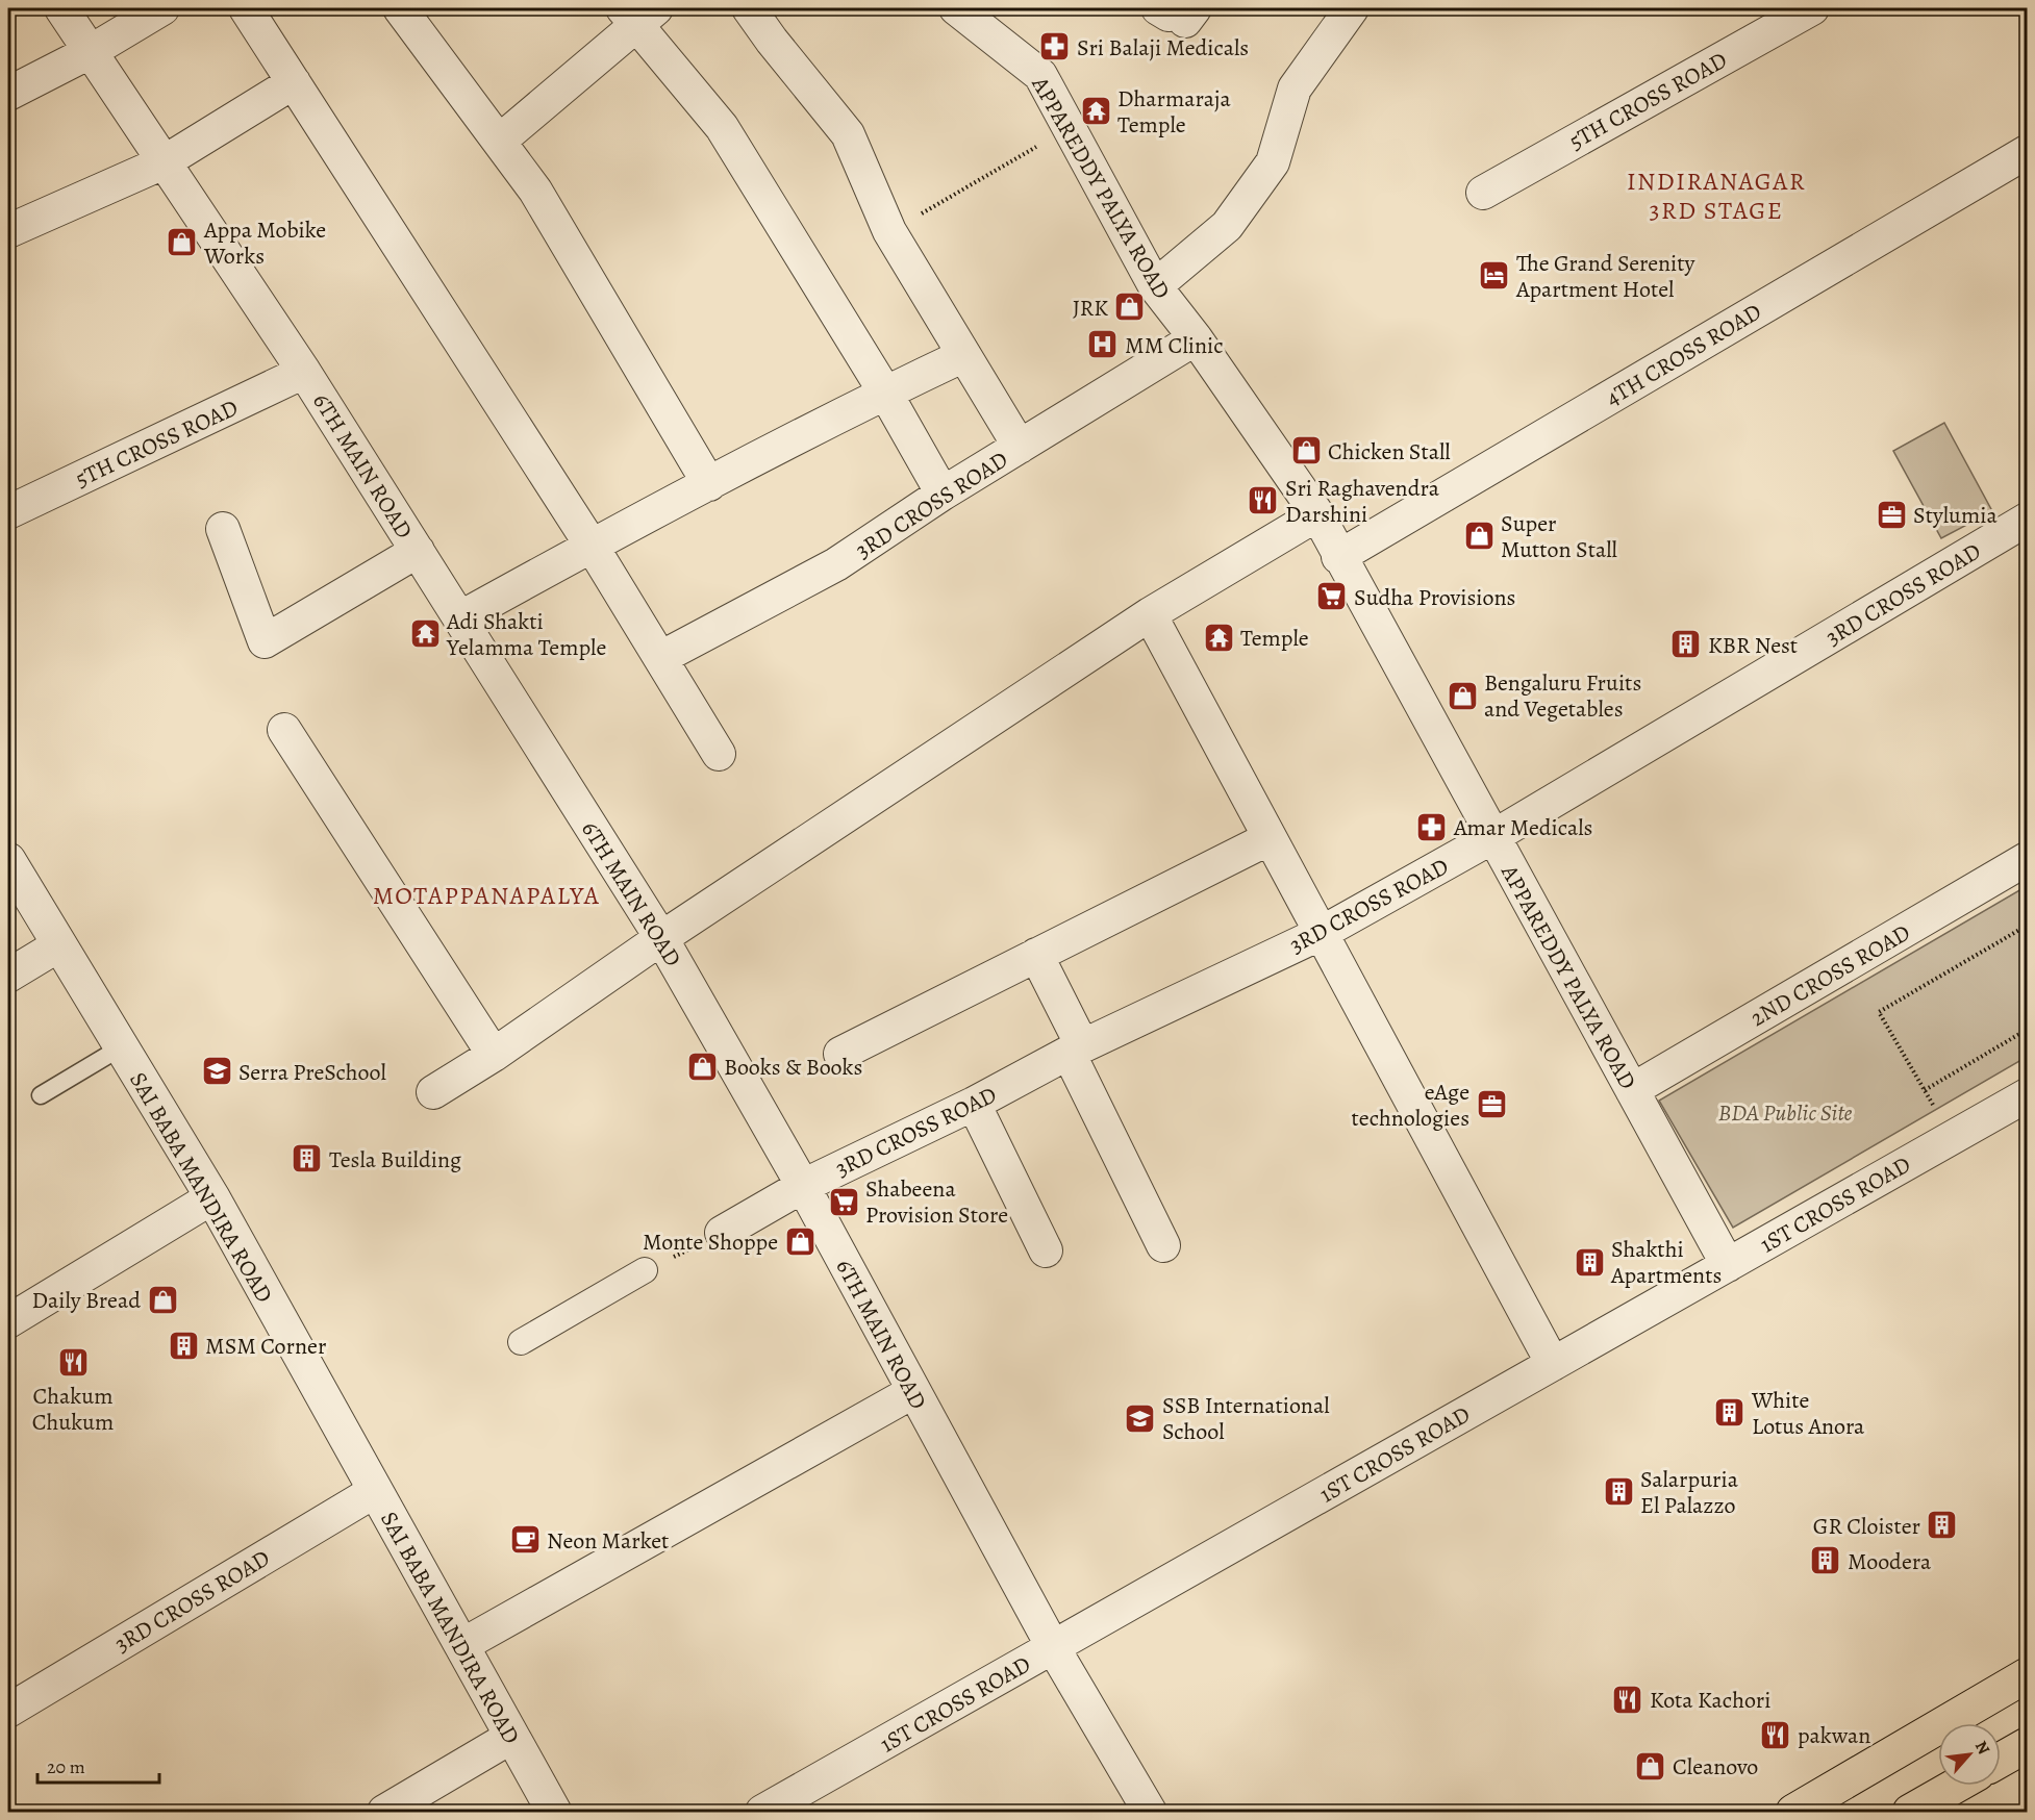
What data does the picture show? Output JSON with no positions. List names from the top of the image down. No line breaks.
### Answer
{"streets":{"street":["5TH CROSS ROAD","APPAREDDY PALYA ROAD","4TH CROSS ROAD","6TH MAIN ROAD","3RD CROSS ROAD","2ND CROSS ROAD","SAI BABA MANDIRA ROAD","1ST CROSS ROAD"]},"crossings":[["5TH CROSS ROAD","6TH MAIN ROAD"],["APPAREDDY PALYA ROAD","4TH CROSS ROAD"],["APPAREDDY PALYA ROAD","3RD CROSS ROAD"],["APPAREDDY PALYA ROAD","2ND CROSS ROAD"],["APPAREDDY PALYA ROAD","1ST CROSS ROAD"],["6TH MAIN ROAD","3RD CROSS ROAD"],["6TH MAIN ROAD","1ST CROSS ROAD"],["3RD CROSS ROAD","SAI BABA MANDIRA ROAD"]],"districts":["INDIRANAGAR 3RD STAGE","MOTAPPANAPALYA"],"parks":["BDA Public Site"],"places":{"pharmacy":["Sri Balaji Medicals","Amar Medicals"],"temple":["Dharmaraja Temple","Adi Shakti Yelamma Temple","Temple"],"shop":["Appa Mobike Works","JRK","Chicken Stall","Super Mutton Stall","Bengaluru Fruits and Vegetables","Books & Books","Monte Shoppe","Daily Bread","Cleanovo"],"hotel":["The Grand Serenity Apartment Hotel"],"hospital":["MM Clinic"],"restaurant":["Sri Raghavendra Darshini","Chakum Chukum","Kota Kachori","pakwan"],"office":["Stylumia","eAge technologies"],"supermarket":["Sudha Provisions","Shabeena Provision Store"],"building":["KBR Nest","Tesla Building","Shakthi Apartments","MSM Corner","White Lotus Anora","Salarpuria El Palazzo","GR Cloister","Moodera"],"school or university":["Serra PreSchool","SSB International School"],"cafe":["Neon Market"]},"scale_bar":"20 m","north":"top right"}
